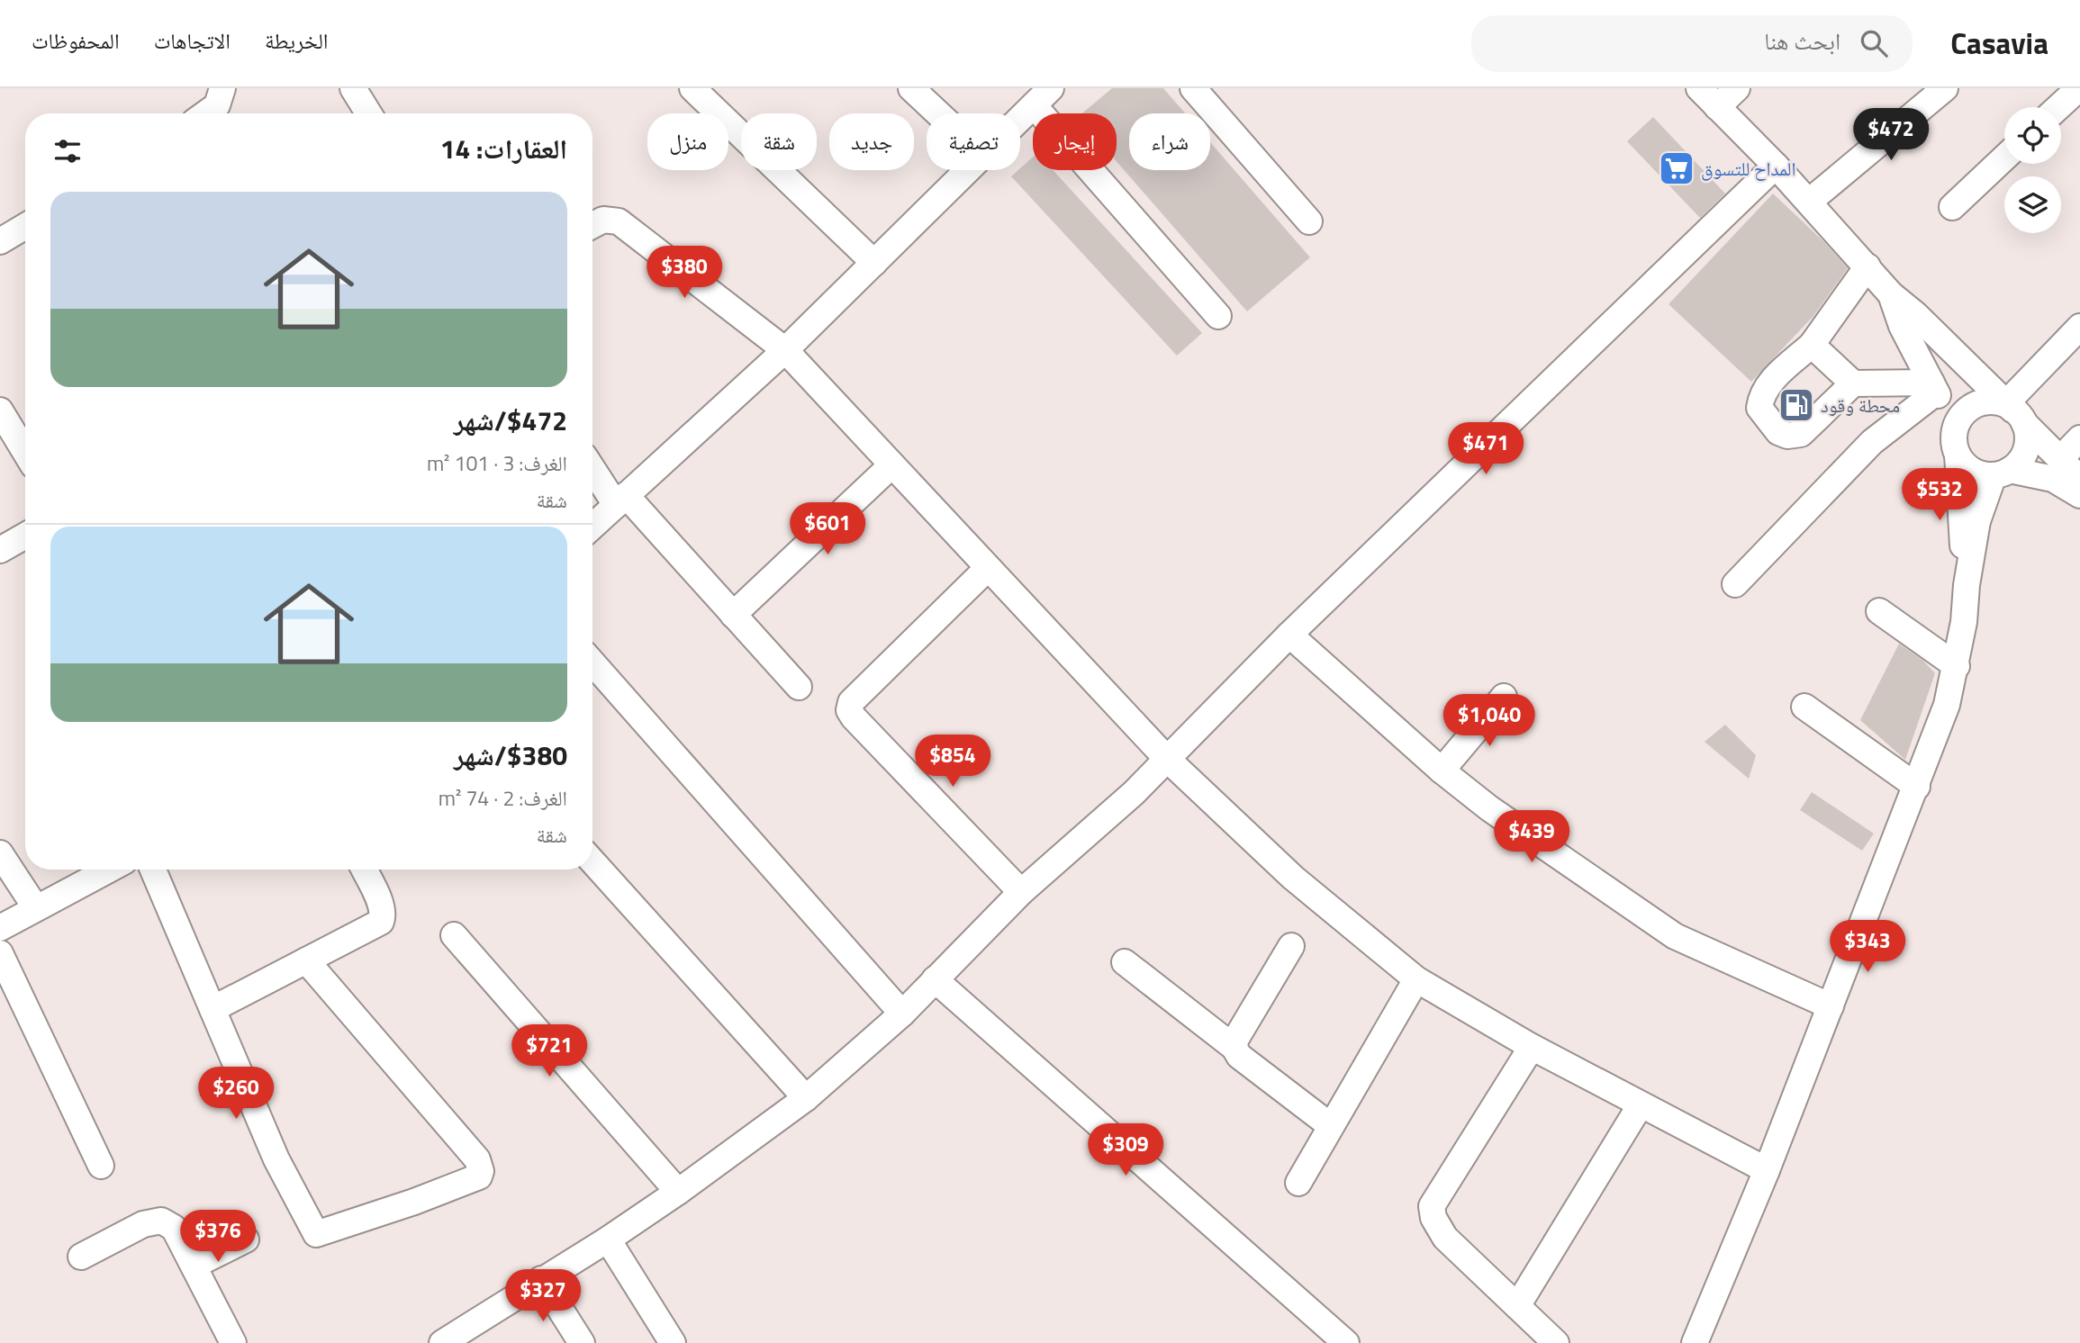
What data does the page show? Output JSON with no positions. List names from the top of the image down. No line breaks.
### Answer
{"places":{"supermarket":["المداح للتسوق"],"fuel station":["محطة وقود"]},"page":{"header":"Casavia","search":"ابحث هنا","nav":["الخريطة","الاتجاهات","المحفوظات"],"price":["$472","$380","$471","$532","$601","$1,040","$854","$439","$343","$721","$260","$309","$376","$327"],"chip":["شراء","إيجار","تصفية","جديد","شقة","منزل"],"heading":"العقارات: 14","list":[{"name":"$472/شهر","note":"الغرف: 3 · 101 m² · شقة"},{"name":"$380/شهر","note":"الغرف: 2 · 74 m² · شقة"}]}}
